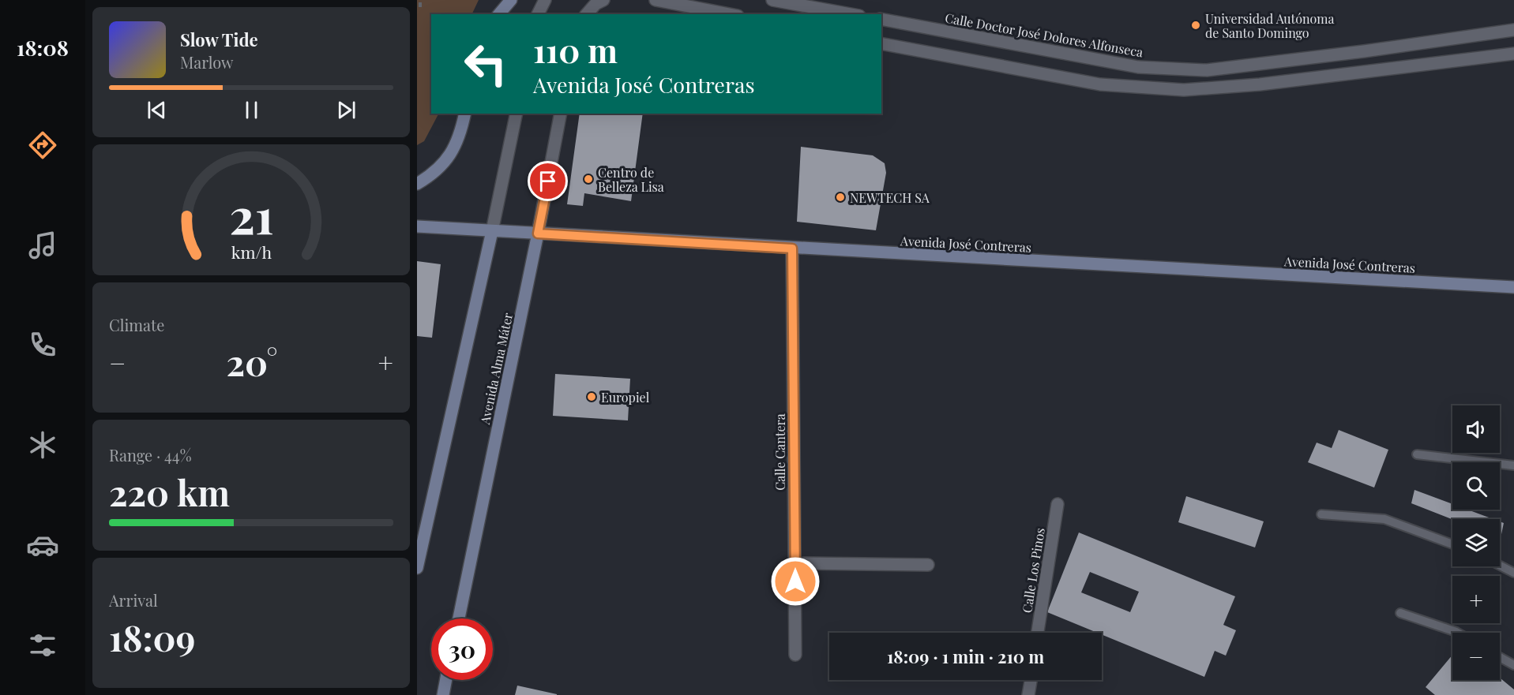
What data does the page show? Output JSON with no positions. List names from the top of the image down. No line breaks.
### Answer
{"streets":{"main road":["Avenida José Contreras","Avenida Alma Máter"],"street":["Calle Doctor José Dolores Alfonseca","Calle Cantera","Calle Los Pinos"]},"crossings":[["Avenida José Contreras","Avenida Alma Máter"],["Avenida José Contreras","Calle Cantera"]],"places":["Universidad Autónoma de Santo Domingo","Centro de Belleza Lisa","NEWTECH SA","Europiel"],"page":{"tabs":"18:08","turn":["110 m","Avenida José Contreras"],"song":["Slow Tide","Marlow"],"tile":["Climate",["Range · 44%","220 km"],["Arrival","18:09"]],"heat":["−","20°","+"],"map_buttons":["+","−"],"limit":"30","trip":"18:09 · 1 min · 210 m","gauge":["21","km/h"]}}
